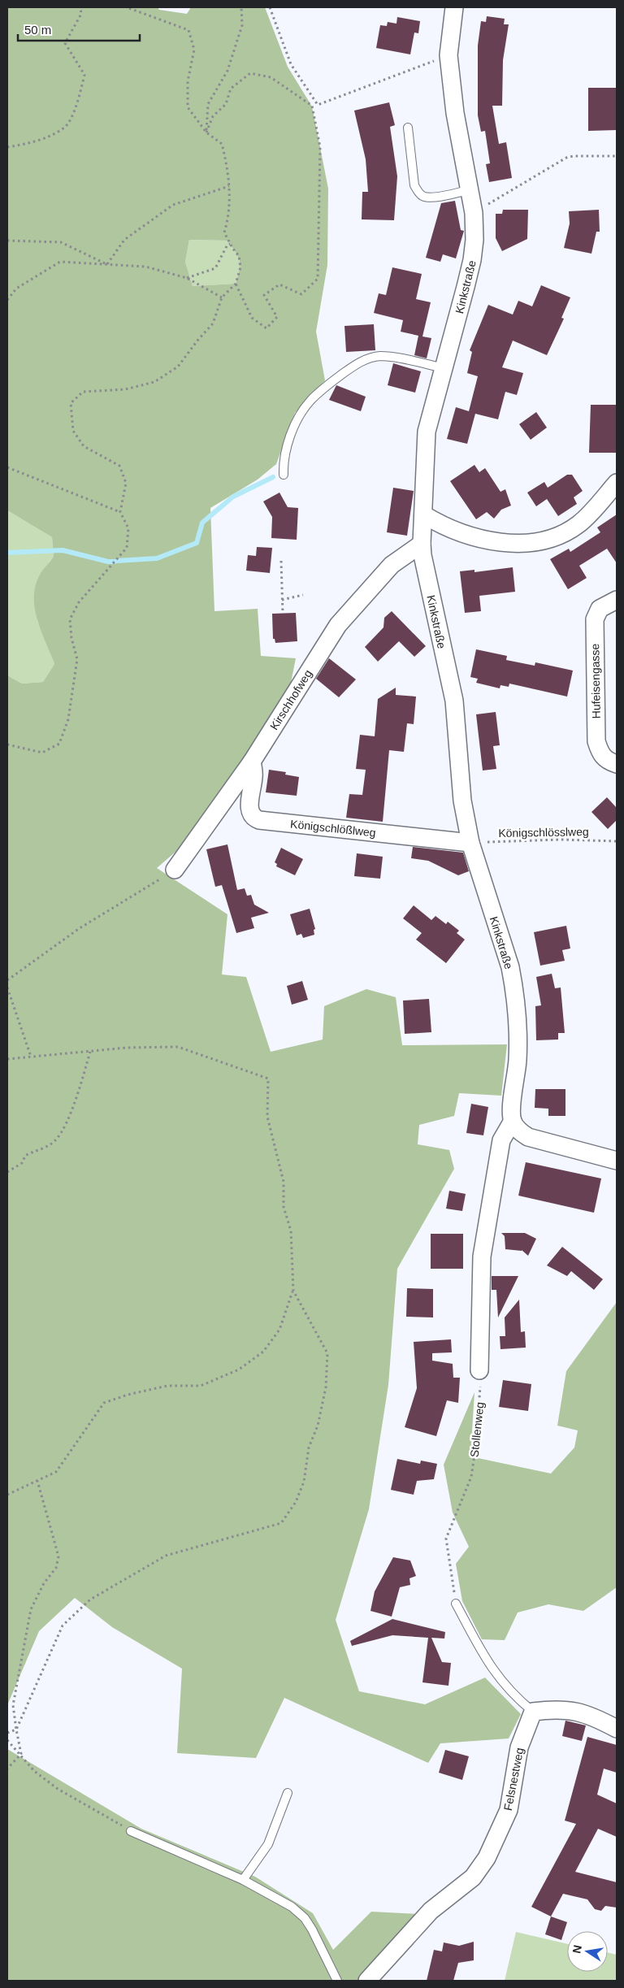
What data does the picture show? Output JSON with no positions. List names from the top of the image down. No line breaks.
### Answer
{"streets":{"street":["Kinkstraße","Hufeisengasse","Kirschhofweg","Königschlößlweg","Felsnestweg"],"path":["Königschlösslweg","Stollenweg"]},"crossings":[["Kinkstraße","Kirschhofweg"],["Kinkstraße","Königschlößlweg"],["Kinkstraße","Königschlösslweg"],["Kirschhofweg","Königschlößlweg"],["Königschlößlweg","Königschlösslweg"]],"scale_bar":"50 m","north":"left"}
